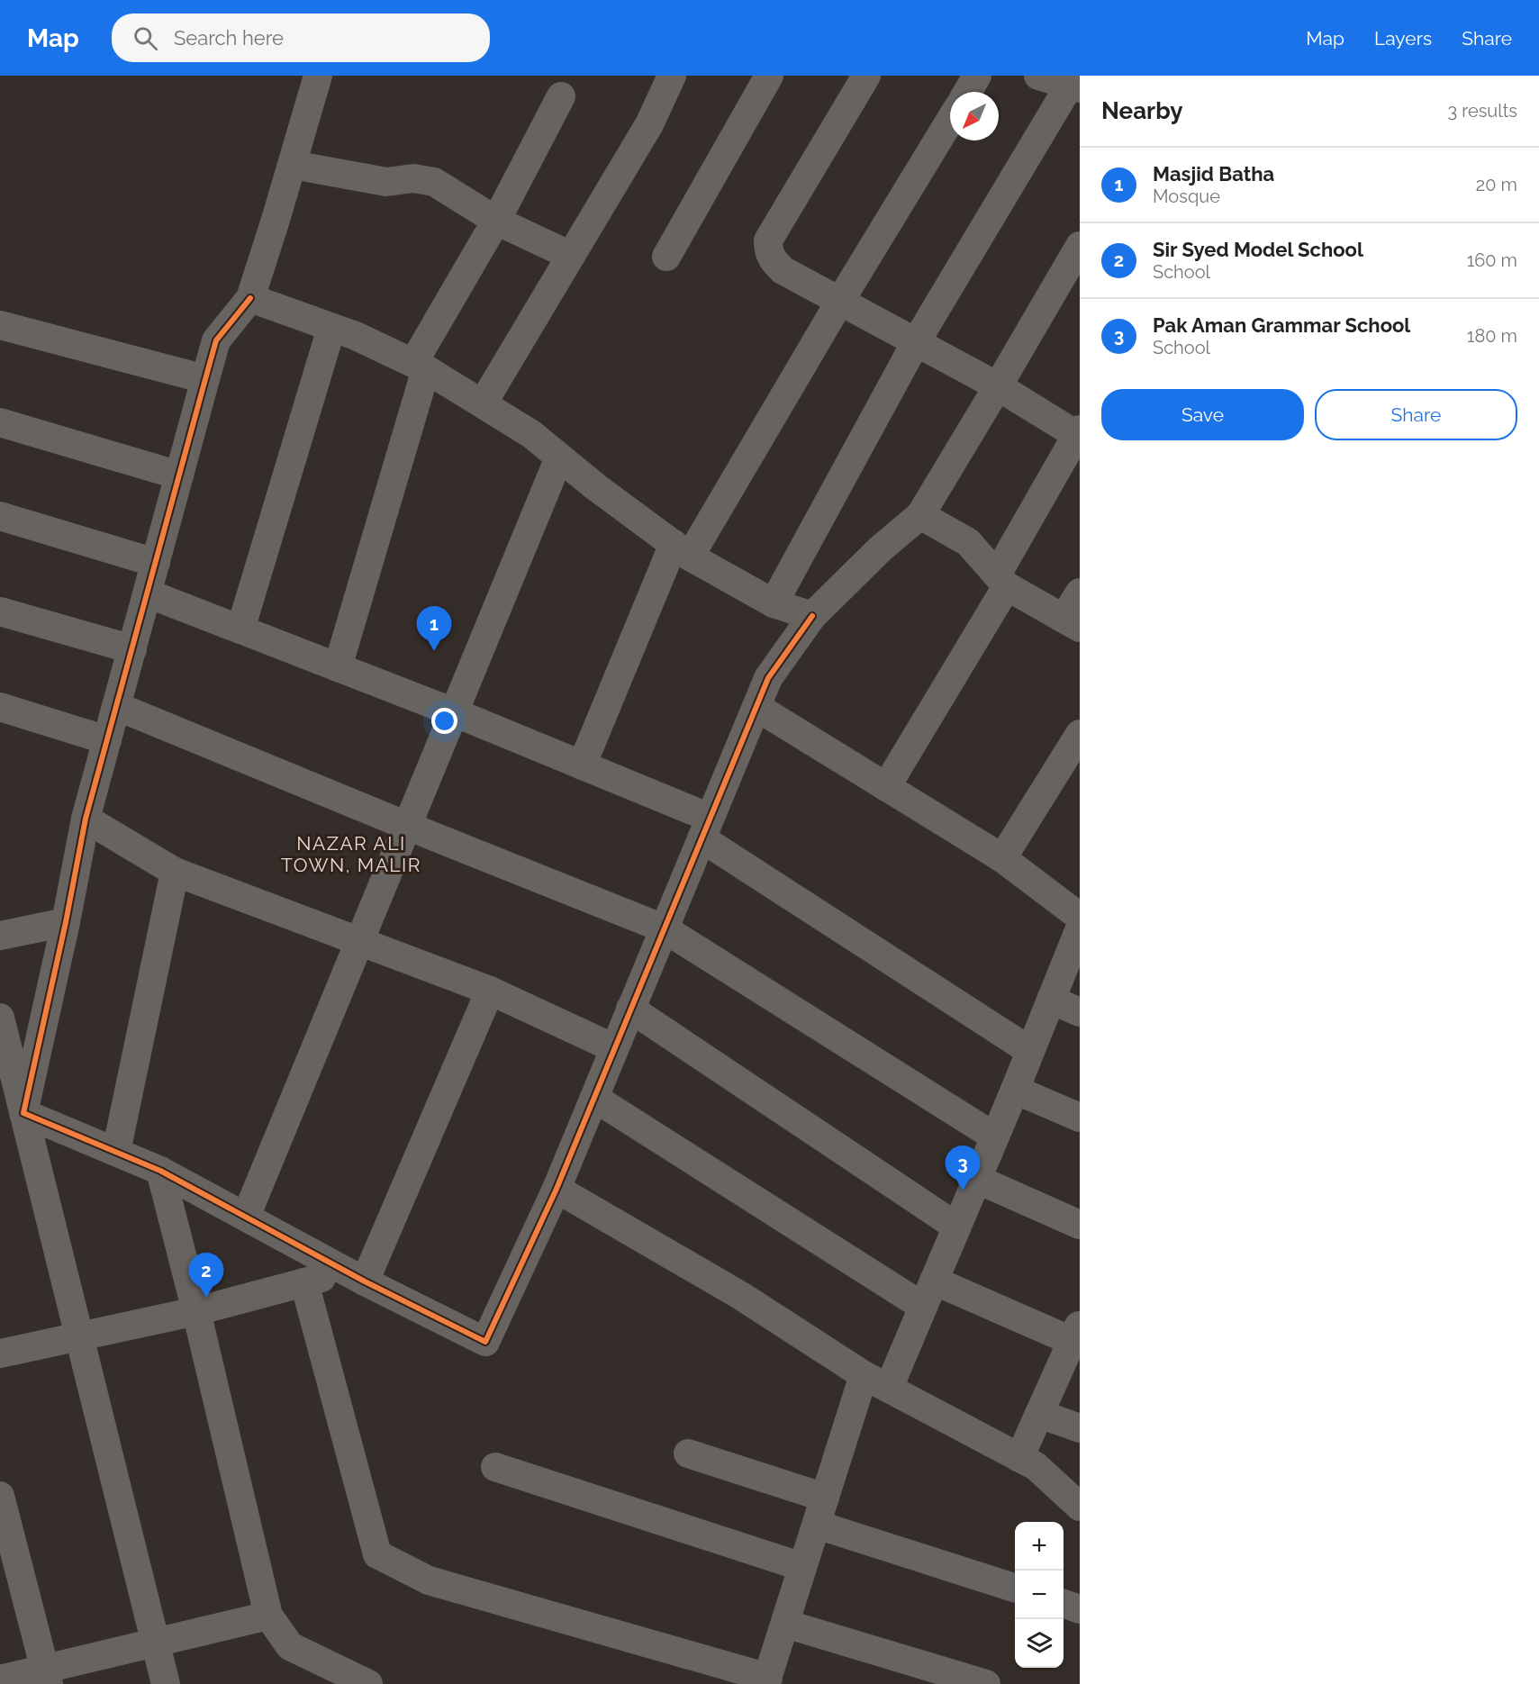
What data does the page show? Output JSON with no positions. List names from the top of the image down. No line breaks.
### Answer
{"districts":["NAZAR ALI TOWN, MALIR"],"north":"bottom left","page":{"header":"Map","search":"Search here","nav":["Map","Layers","Share"],"heading":["Nearby","3 results"],"list":[{"mark":"1","name":"Masjid Batha","note":"Mosque","value":"20 m"},{"mark":"2","name":"Sir Syed Model School","note":"School","value":"160 m"},{"mark":"3","name":"Pak Aman Grammar School","note":"School","value":"180 m"}],"buttons":["Save","Share"],"pins":["1","3","2"],"map_buttons":["+","−"]}}
